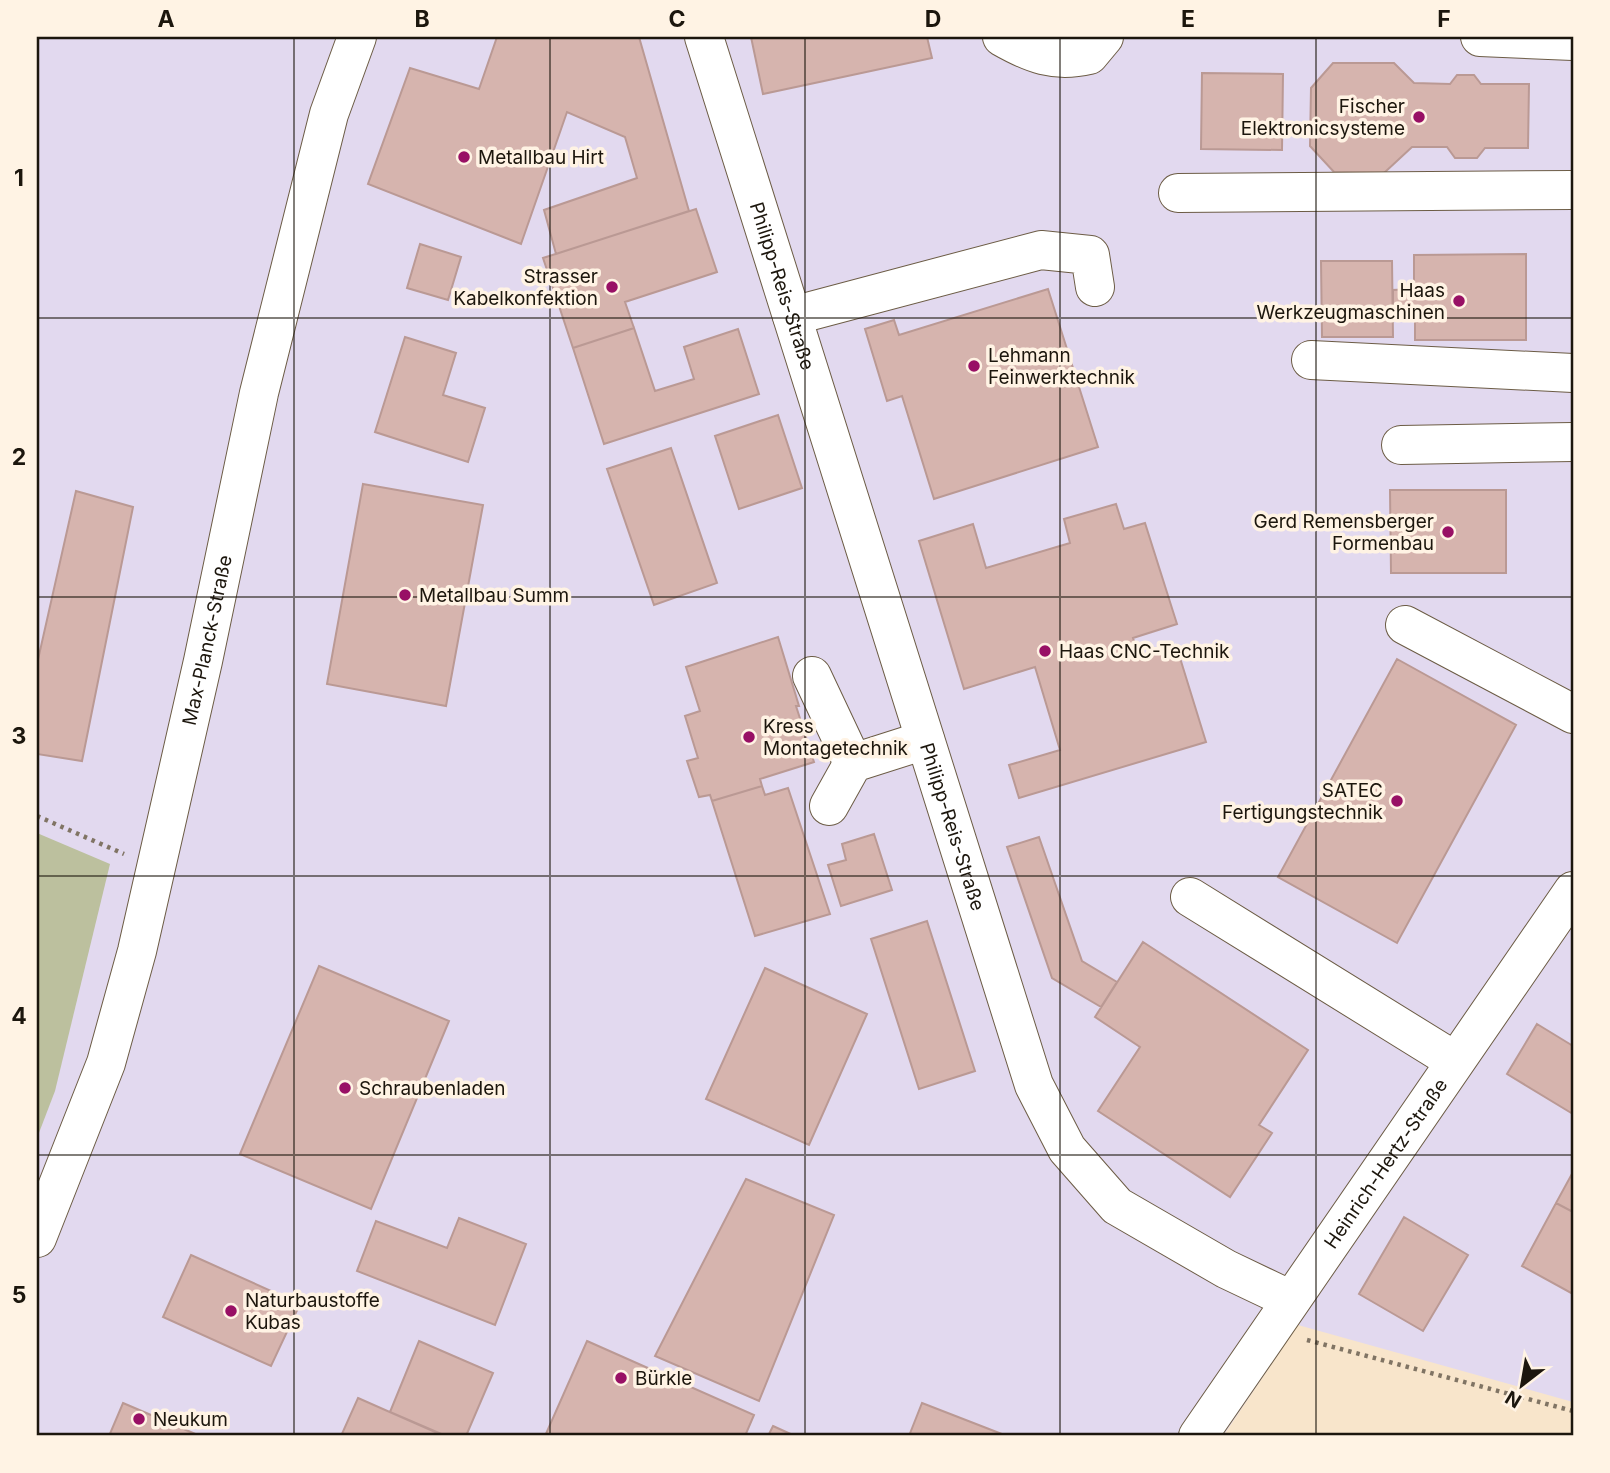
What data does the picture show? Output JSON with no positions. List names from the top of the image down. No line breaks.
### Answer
{"streets":{"street":["Philipp-Reis-Straße","Max-Planck-Straße","Heinrich-Hertz-Straße"]},"crossings":[["Philipp-Reis-Straße","Heinrich-Hertz-Straße"]],"places":["Fischer Elektronicsysteme","Metallbau Hirt","Strasser Kabelkonfektion","Haas Werkzeugmaschinen","Lehmann Feinwerktechnik","Gerd Remensberger Formenbau","Metallbau Summ","Haas CNC-Technik","Kress Montagetechnik","SATEC Fertigungstechnik","Schraubenladen","Naturbaustoffe Kubas","Bürkle","Neukum"],"north":"bottom left","grid":{"columns":["A","B","C","D","E","F"],"rows":["1","2","3","4","5"]}}
